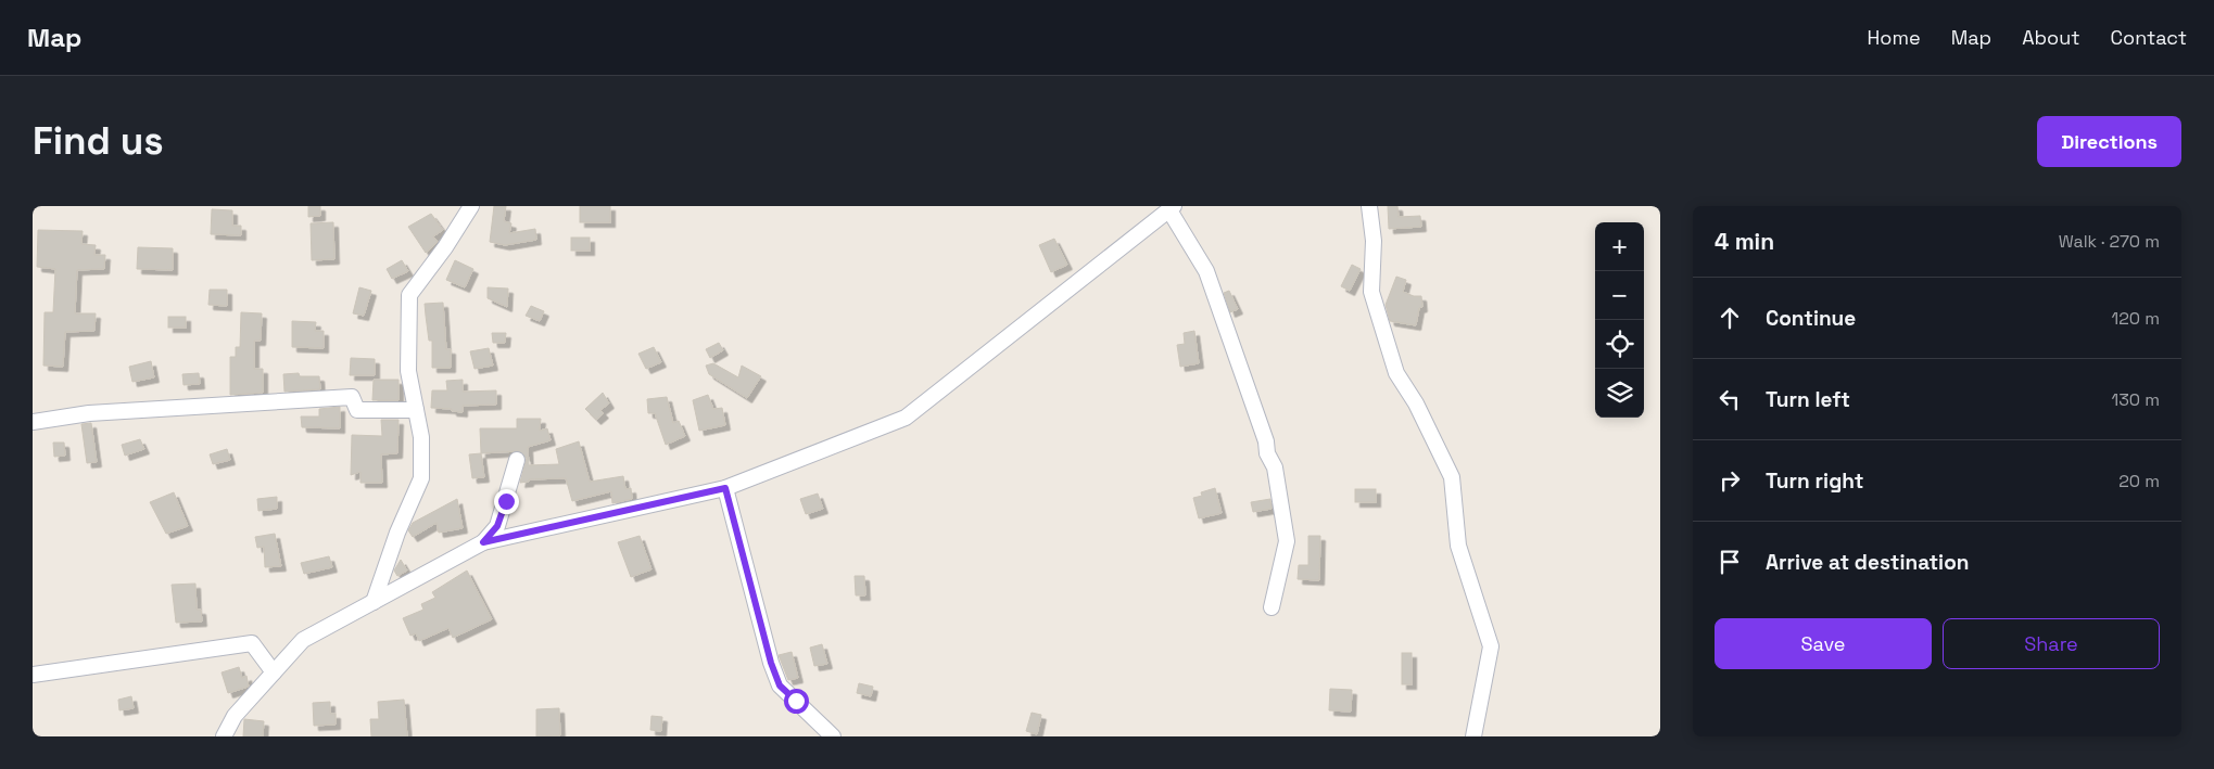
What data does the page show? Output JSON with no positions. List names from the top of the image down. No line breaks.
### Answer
{"page":{"header":"Map","nav":["Home","Map","About","Contact"],"buttons":["Directions",["Save","Share"]],"title":"Find us","heading":["4 min","Walk · 270 m"],"map_buttons":["+","−"],"list":[["Continue","120 m"],["Turn left","130 m"],["Turn right","20 m"],"Arrive at destination"]}}
